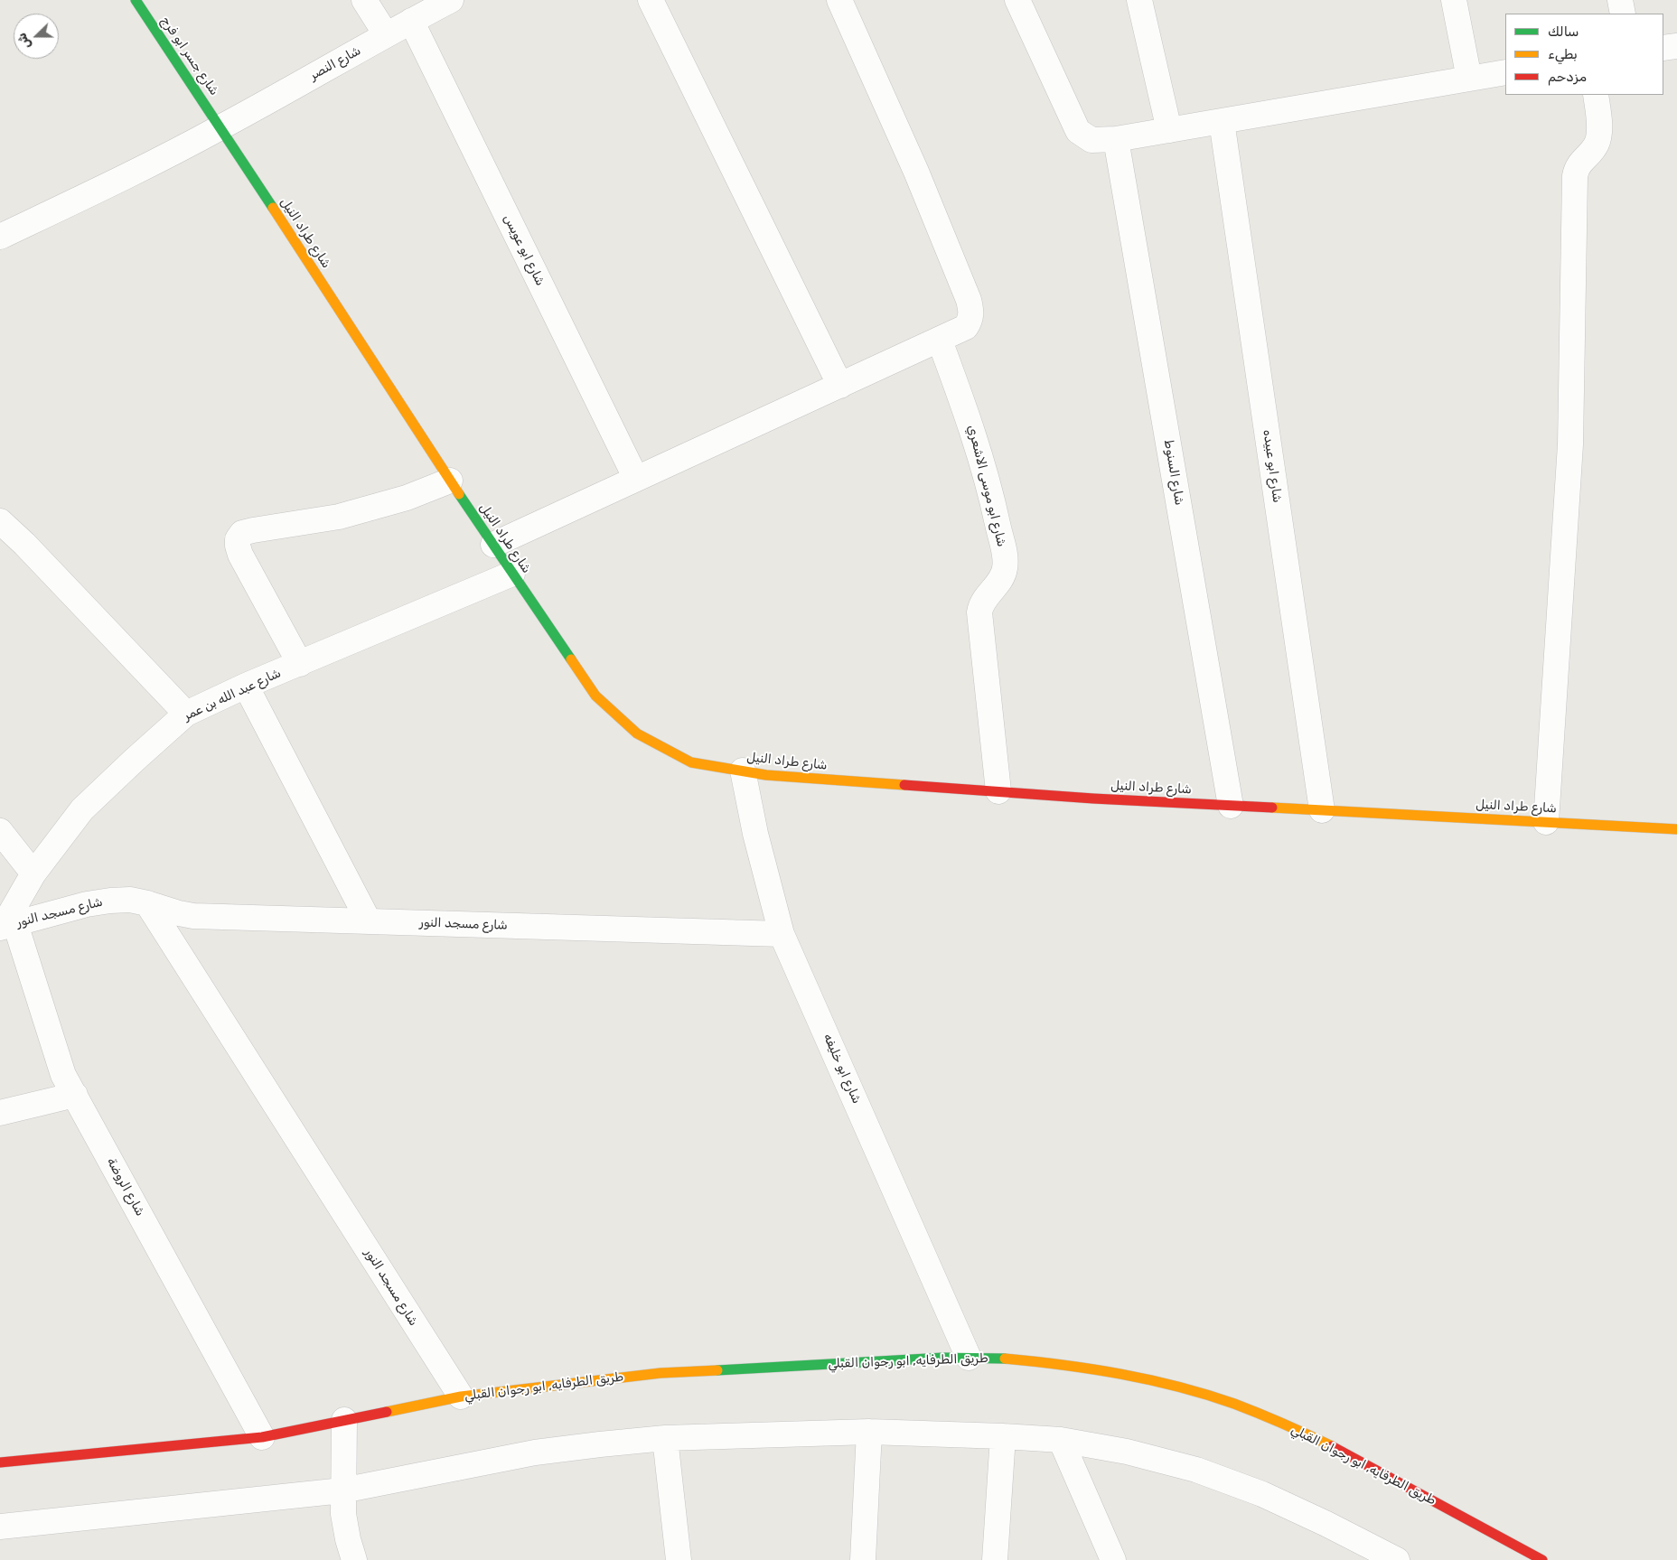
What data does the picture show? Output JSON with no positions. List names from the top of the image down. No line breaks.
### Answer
{"streets":{"street":["شارع جسر ابو فرج","شارع النصر","شارع طراد النيل","شارع ابو عويس","شارع ابو عبيده","شارع السنوط","شارع ابو موسى الاشعري","شارع عبد الله بن عمر","شارع مسجد النور","شارع ابو خليفه","شارع الروضة","طريق الطرفايه, ابو رجوان القبلي"]},"crossings":[["شارع جسر ابو فرج","شارع النصر"],["شارع جسر ابو فرج","شارع طراد النيل"],["شارع النصر","شارع طراد النيل"],["شارع النصر","شارع ابو عويس"],["شارع طراد النيل","شارع ابو عبيده"],["شارع طراد النيل","شارع السنوط"],["شارع طراد النيل","شارع ابو موسى الاشعري"],["شارع طراد النيل","شارع عبد الله بن عمر"],["شارع طراد النيل","شارع ابو خليفه"],["شارع عبد الله بن عمر","شارع مسجد النور"],["شارع عبد الله بن عمر","شارع الروضة"],["شارع مسجد النور","شارع ابو خليفه"],["شارع مسجد النور","شارع الروضة"],["شارع مسجد النور","طريق الطرفايه, ابو رجوان القبلي"],["شارع ابو خليفه","طريق الطرفايه, ابو رجوان القبلي"],["شارع الروضة","طريق الطرفايه, ابو رجوان القبلي"]],"legend":["سالك","بطيء","مزدحم"],"north":"left"}
